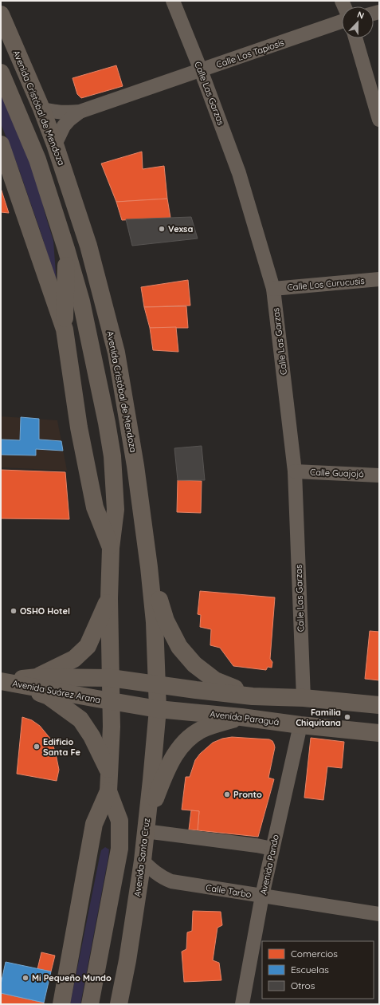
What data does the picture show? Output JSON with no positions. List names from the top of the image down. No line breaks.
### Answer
{"streets":{"main road":["Avenida Cristóbal de Mendoza","Avenida Suárez Arana","Avenida Paraguá","Avenida Santa Cruz"],"street":["Calle Los Tapiosis","Calle Las Garzas","Calle Los Curucusis","Calle Guajojó","Avenida Pando","Calle Tarbo"]},"crossings":[["Calle Los Tapiosis","Calle Las Garzas"],["Calle Los Tapiosis","Avenida Cristóbal de Mendoza"],["Calle Las Garzas","Calle Los Curucusis"],["Calle Las Garzas","Calle Guajojó"],["Calle Las Garzas","Avenida Paraguá"],["Avenida Cristóbal de Mendoza","Avenida Paraguá"],["Avenida Cristóbal de Mendoza","Avenida Santa Cruz"],["Avenida Suárez Arana","Avenida Paraguá"],["Avenida Paraguá","Avenida Santa Cruz"],["Avenida Paraguá","Avenida Pando"],["Avenida Santa Cruz","Calle Tarbo"],["Avenida Pando","Calle Tarbo"]],"places":["Vexsa","OSHO Hotel","Familia Chiquitana","Edificio Santa Fe","Pronto","Mi Pequeño Mundo"],"legend":["Comercios","Escuelas","Otros"],"north":"top"}
